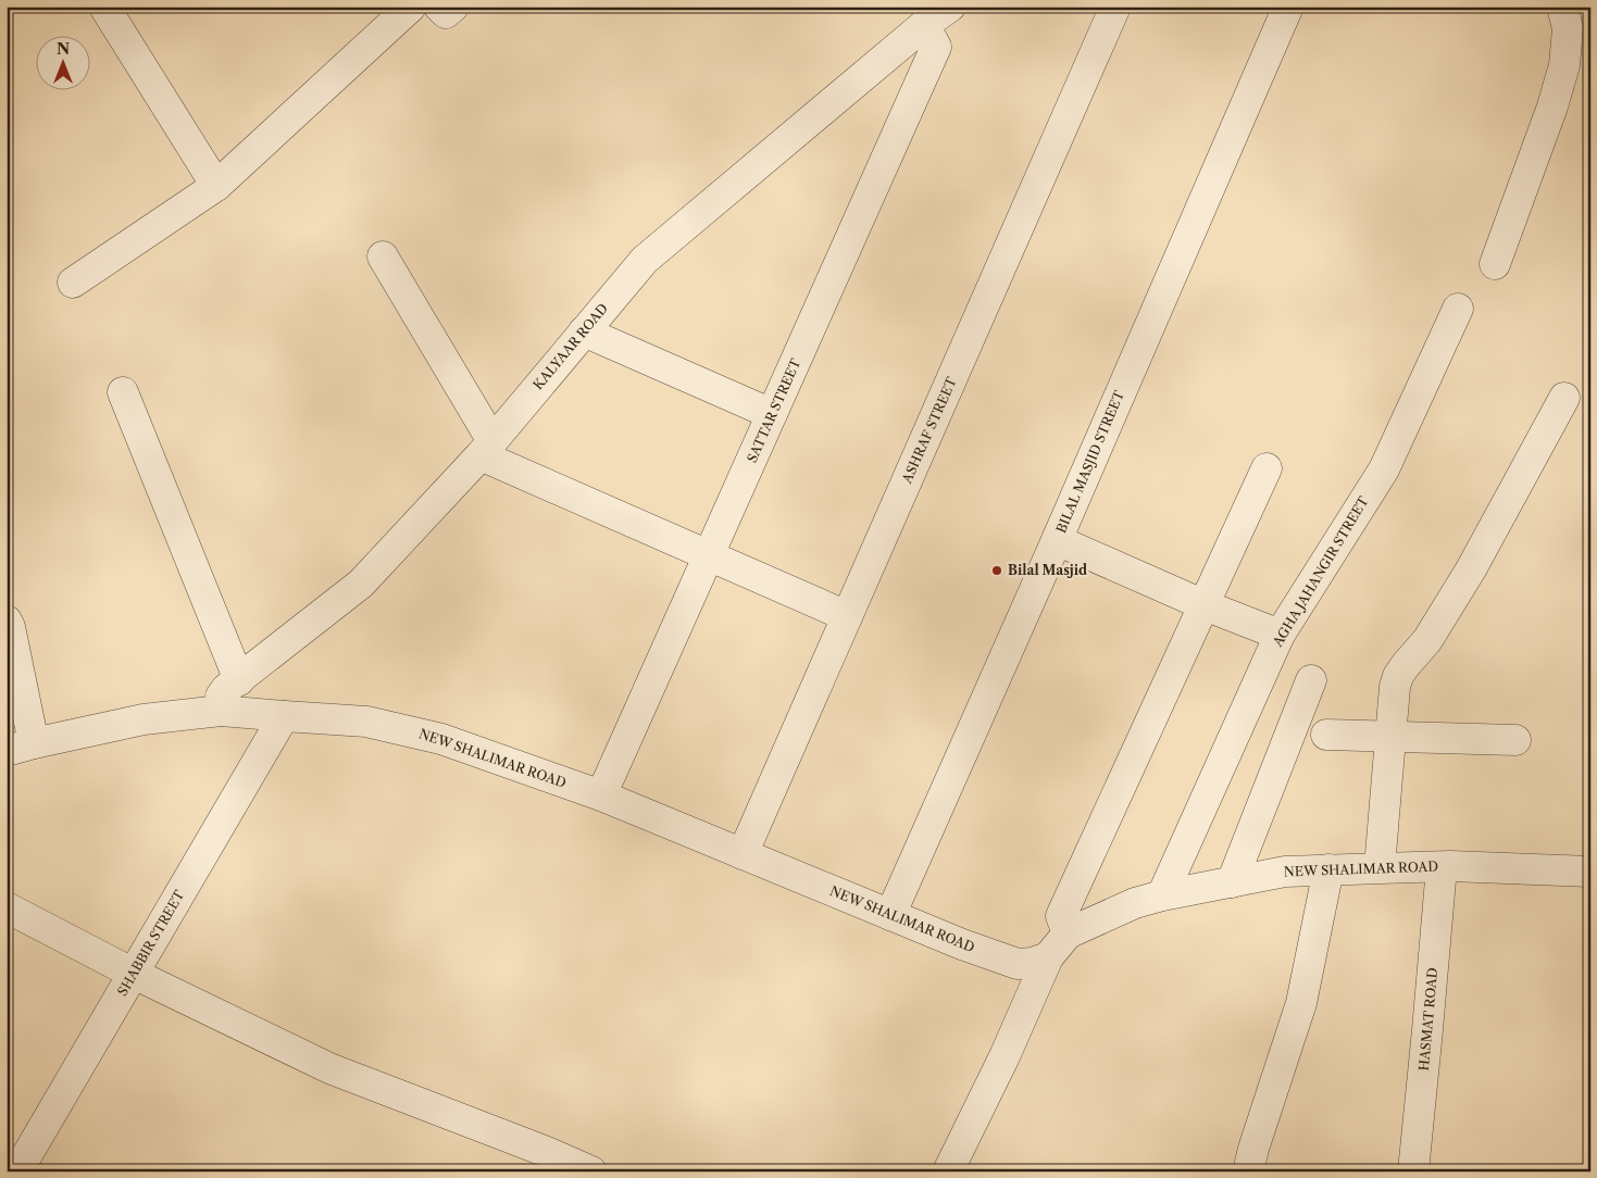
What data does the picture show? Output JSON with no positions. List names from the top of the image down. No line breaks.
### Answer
{"streets":{"street":["KALYAAR ROAD","SATTAR STREET","ASHRAF STREET","BILAL MASJID STREET","AGHA JAHANGIR STREET","NEW SHALIMAR ROAD","SHABBIR STREET","HASMAT ROAD"]},"crossings":[["KALYAAR ROAD","SATTAR STREET"],["KALYAAR ROAD","NEW SHALIMAR ROAD"],["SATTAR STREET","NEW SHALIMAR ROAD"],["ASHRAF STREET","NEW SHALIMAR ROAD"],["BILAL MASJID STREET","NEW SHALIMAR ROAD"],["AGHA JAHANGIR STREET","NEW SHALIMAR ROAD"],["NEW SHALIMAR ROAD","SHABBIR STREET"],["NEW SHALIMAR ROAD","HASMAT ROAD"]],"places":["Bilal Masjid"],"north":"top"}
